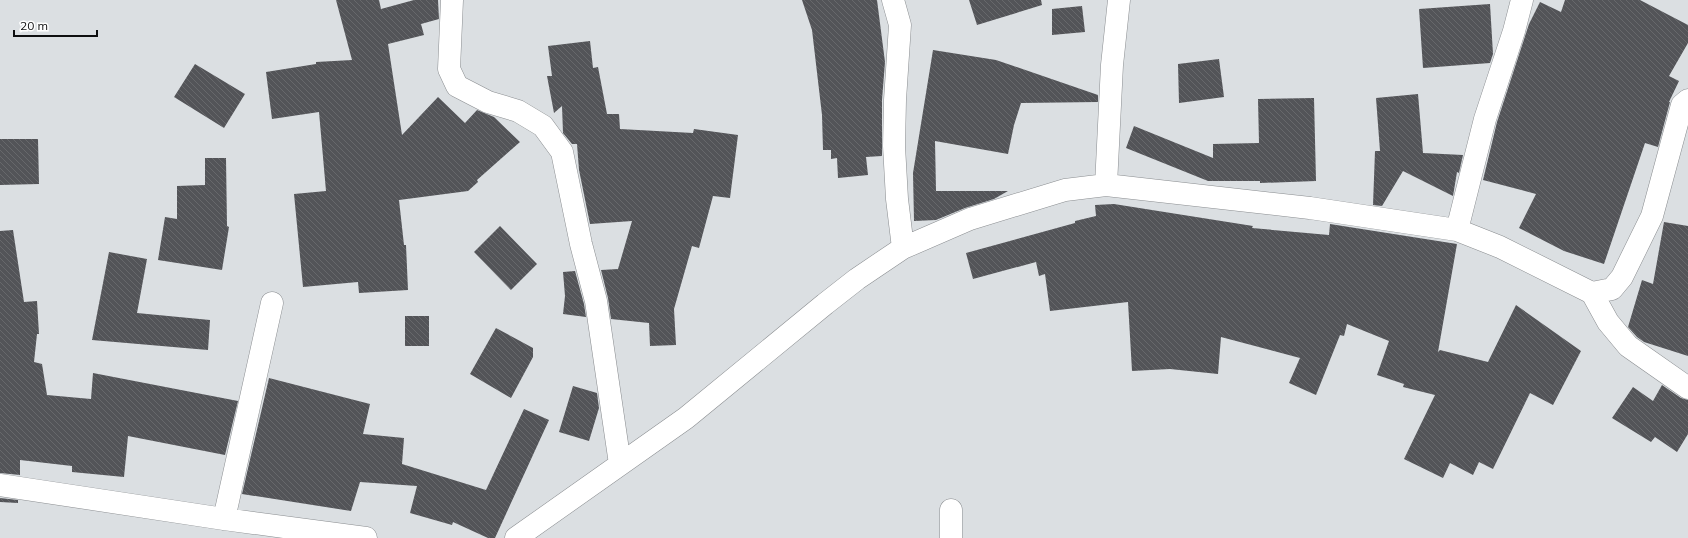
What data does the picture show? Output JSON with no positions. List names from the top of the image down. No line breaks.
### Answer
{"scale_bar":"20 m"}
